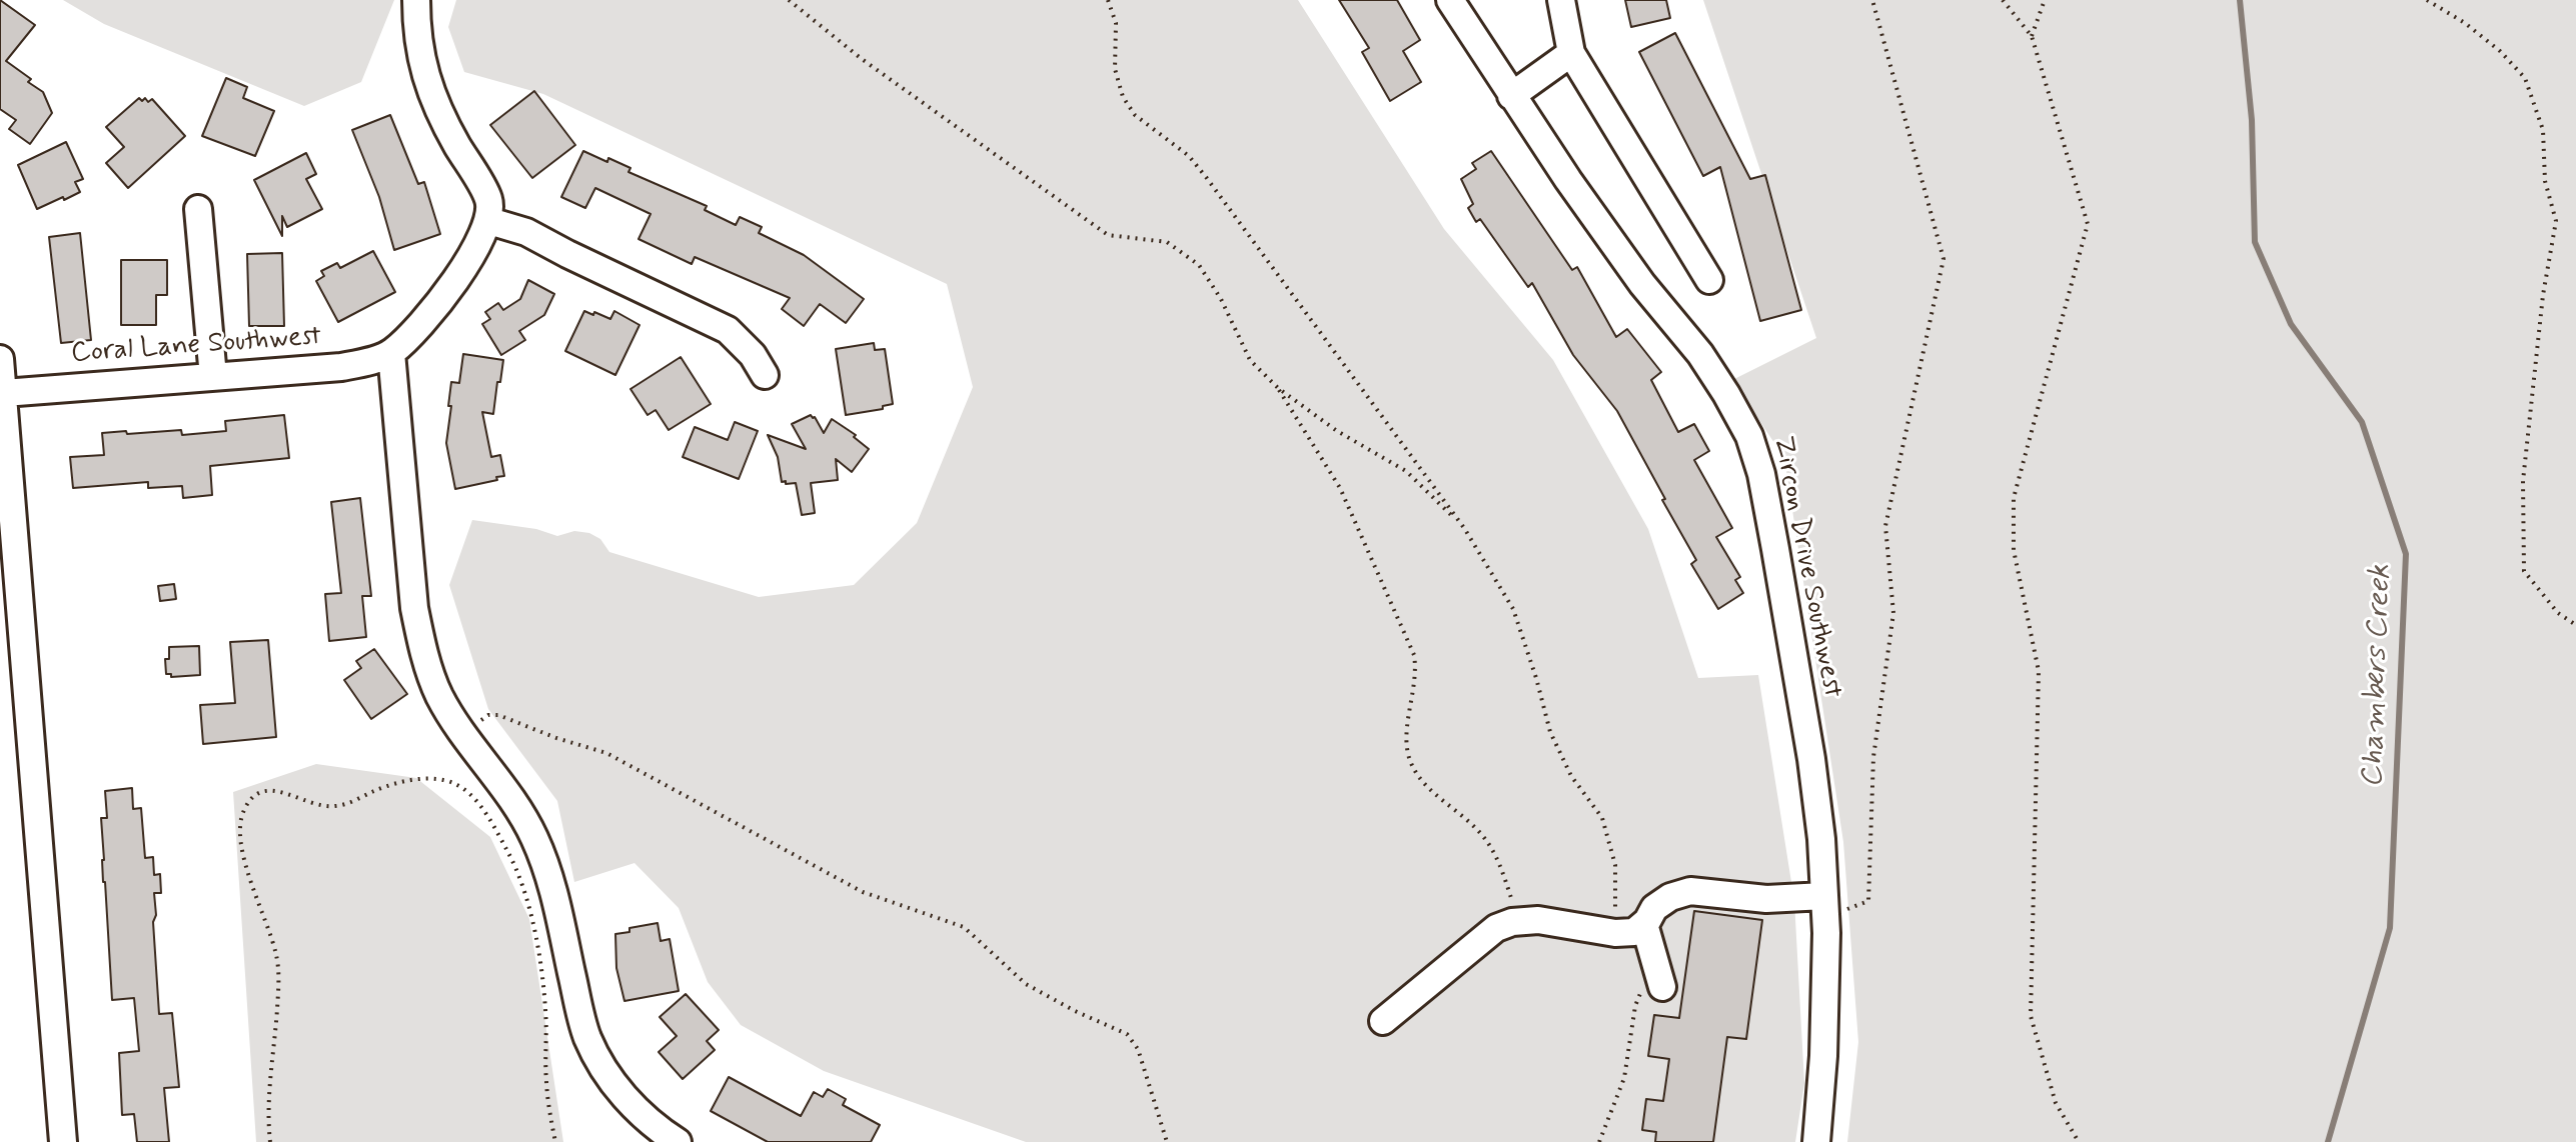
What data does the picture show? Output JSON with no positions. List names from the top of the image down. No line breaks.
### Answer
{"streets":{"street":["Coral Lane Southwest","Zircon Drive Southwest"]},"water":["Chambers Creek"]}
